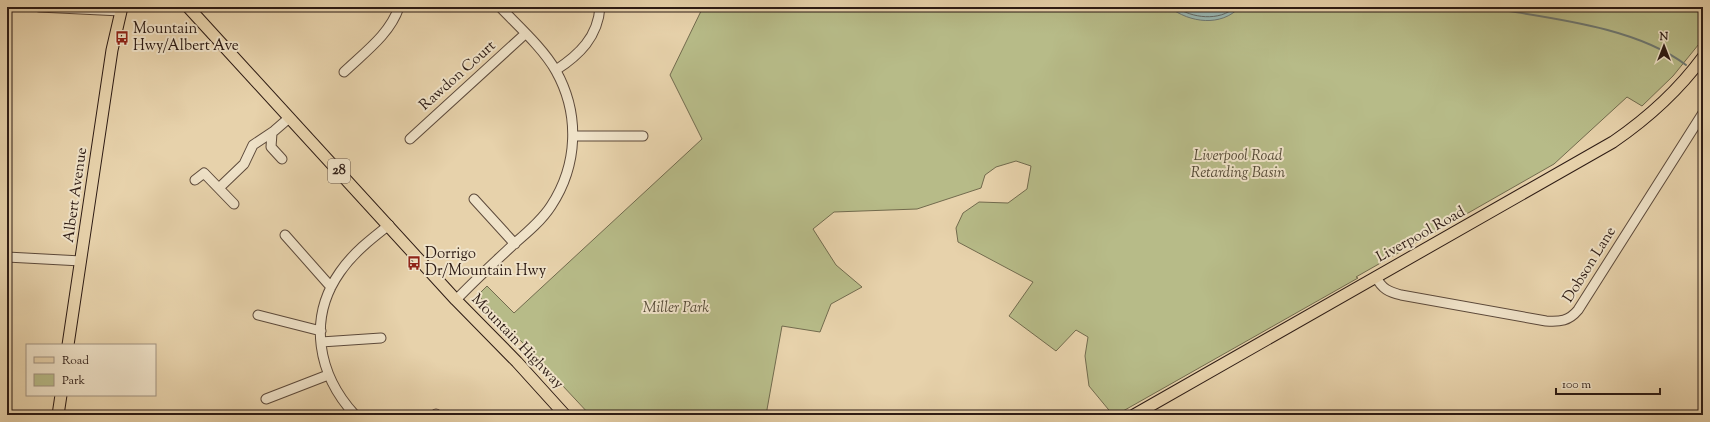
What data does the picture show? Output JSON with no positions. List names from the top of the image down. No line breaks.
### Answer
{"streets":{"main road":["28","Albert Avenue","Liverpool Road","Mountain Highway"],"street":["Rawdon Court","Dobson Lane"]},"crossings":[["Liverpool Road","Dobson Lane"]],"parks":["Liverpool Road Retarding Basin","Miller Park"],"places":{"bus stop":["Mountain Hwy/Albert Ave","Dorrigo Dr/Mountain Hwy"]},"legend":["Road","Park"],"scale_bar":"100 m","north":"top"}
